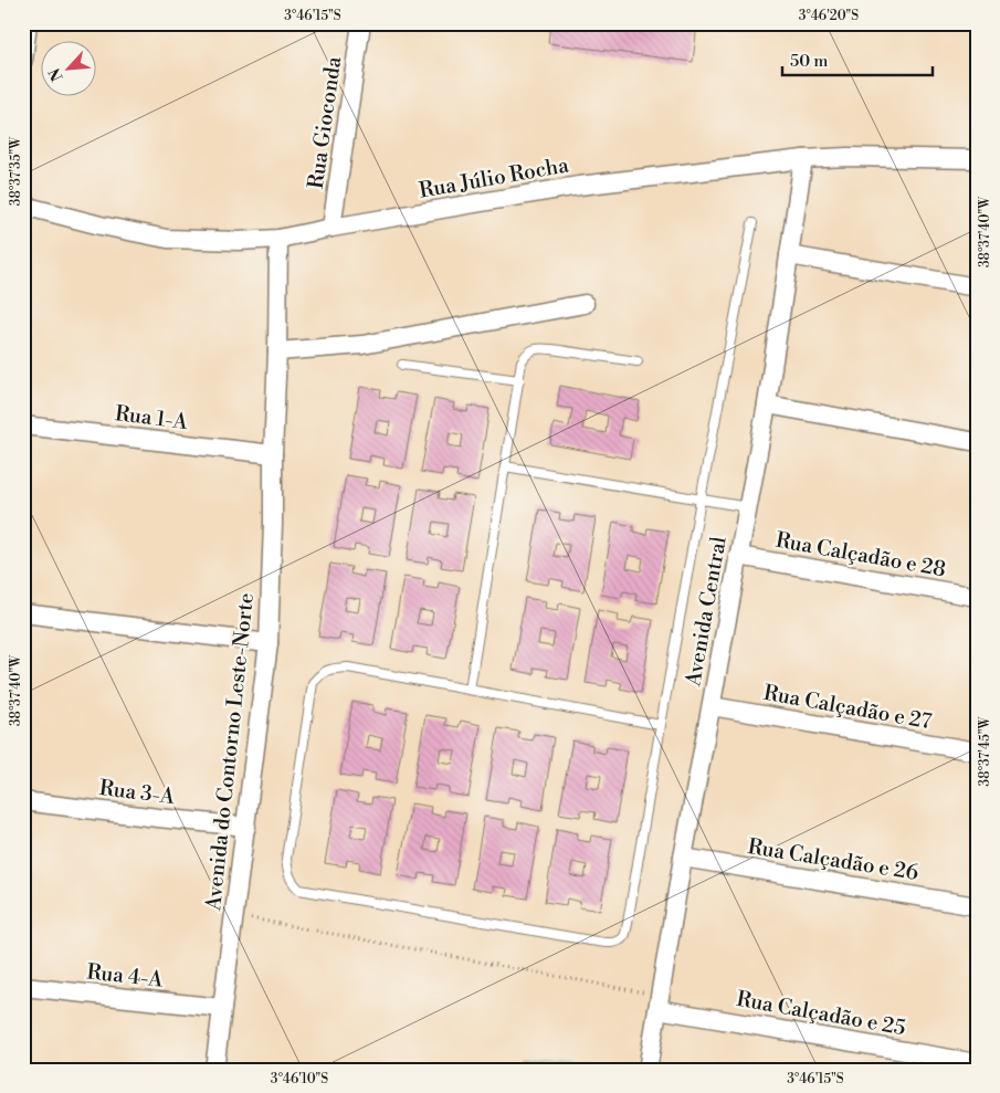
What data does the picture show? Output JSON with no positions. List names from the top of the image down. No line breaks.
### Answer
{"streets":{"street":["Rua Gioconda","Rua Júlio Rocha","Rua 1-A","Rua Calçadão e 28","Avenida Central","Rua Calçadão e 27","Avenida do Contorno Leste-Norte","Rua 3-A","Rua Calçadão e 26","Rua 4-A","Rua Calçadão e 25"]},"crossings":[["Rua Gioconda","Rua Júlio Rocha"],["Rua Júlio Rocha","Avenida Central"],["Rua Júlio Rocha","Avenida do Contorno Leste-Norte"],["Rua 1-A","Avenida do Contorno Leste-Norte"],["Rua Calçadão e 28","Avenida Central"],["Avenida Central","Rua Calçadão e 27"],["Avenida Central","Rua Calçadão e 26"],["Avenida Central","Rua Calçadão e 25"],["Avenida do Contorno Leste-Norte","Rua 3-A"],["Avenida do Contorno Leste-Norte","Rua 4-A"]],"scale_bar":"50 m","north":"bottom left","coordinates":["3°46'15\"S","3°46'20\"S","38°37'35\"W","38°37'40\"W","38°37'45\"W","3°46'10\"S"]}
